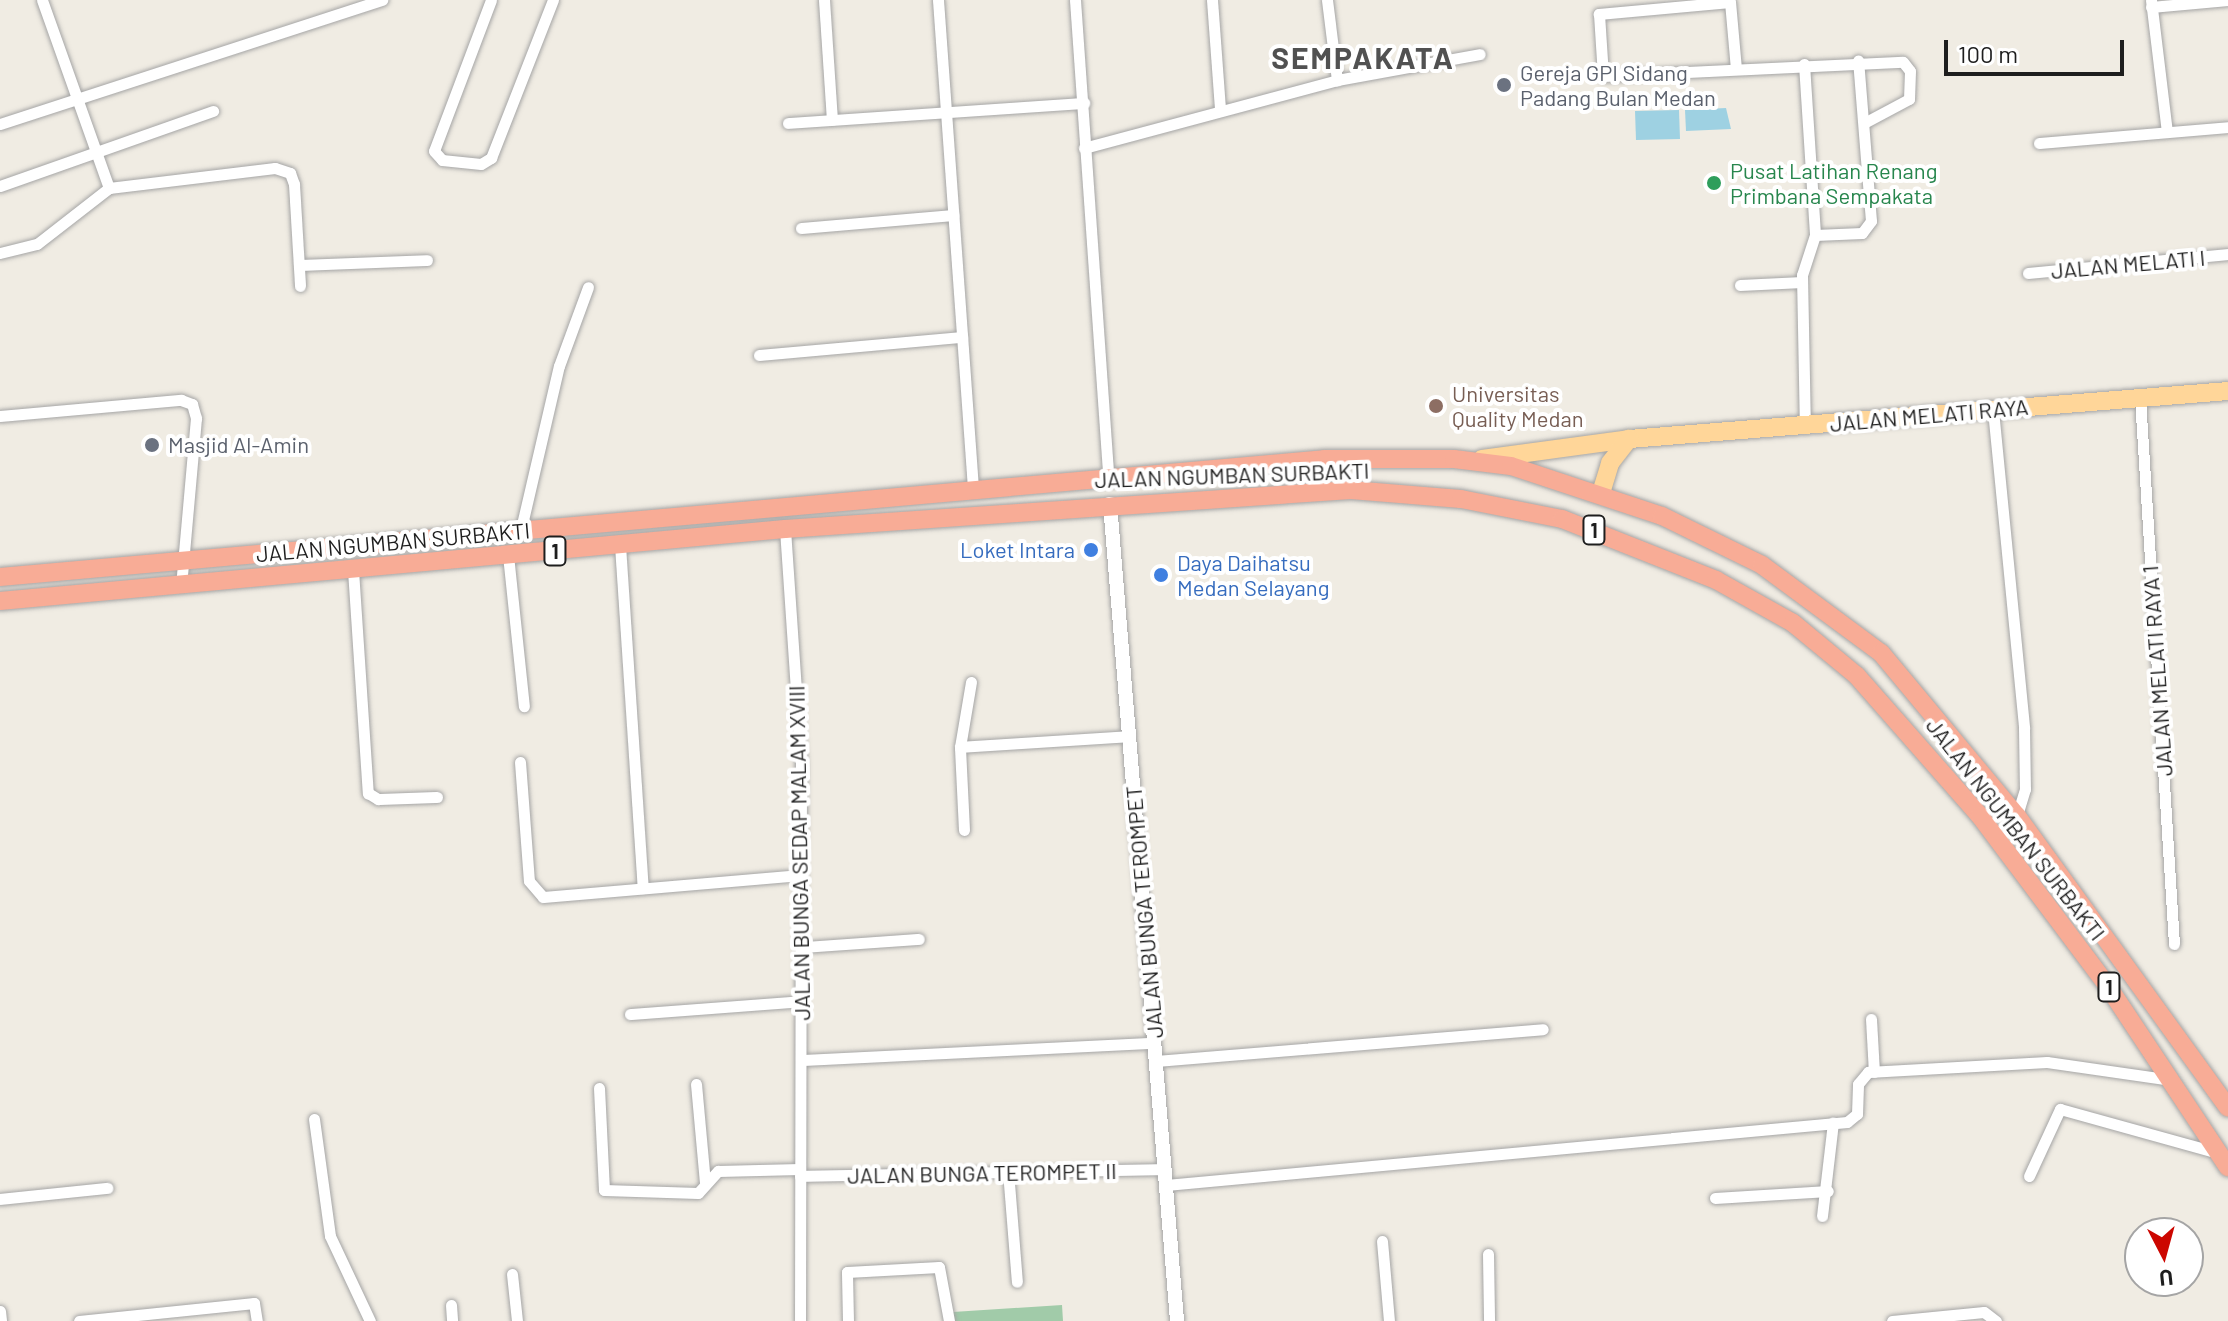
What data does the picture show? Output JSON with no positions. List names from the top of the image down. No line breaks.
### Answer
{"streets":{"highway":["JALAN NGUMBAN SURBAKTI","1"],"main road":["JALAN MELATI RAYA"],"street":["JALAN MELATI I","JALAN MELATI RAYA 1","JALAN BUNGA SEDAP MALAM XVIII","JALAN BUNGA TEROMPET","JALAN BUNGA TEROMPET II"]},"crossings":[["JALAN MELATI RAYA","JALAN NGUMBAN SURBAKTI"],["JALAN MELATI RAYA","JALAN MELATI RAYA 1"],["JALAN NGUMBAN SURBAKTI","JALAN BUNGA SEDAP MALAM XVIII"],["JALAN NGUMBAN SURBAKTI","JALAN BUNGA TEROMPET"],["JALAN BUNGA SEDAP MALAM XVIII","JALAN BUNGA TEROMPET II"],["JALAN BUNGA TEROMPET","JALAN BUNGA TEROMPET II"]],"districts":["SEMPAKATA"],"places":["Gereja GPI Sidang Padang Bulan Medan","Pusat Latihan Renang Primbana Sempakata","Universitas Quality Medan","Masjid Al-Amin","Loket Intara","Daya Daihatsu Medan Selayang"],"scale_bar":"100 m","north":"bottom"}
